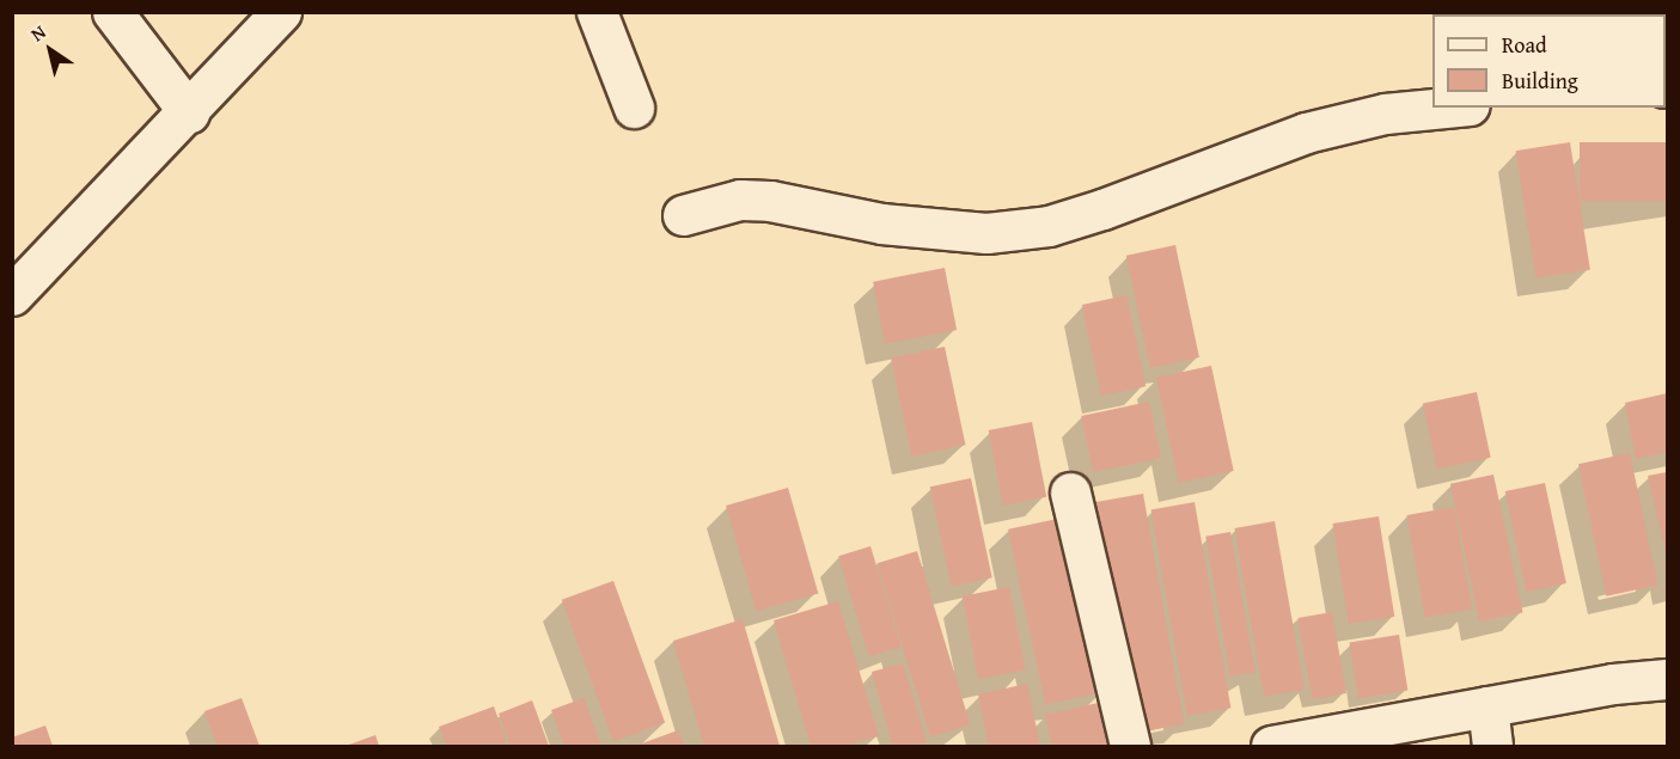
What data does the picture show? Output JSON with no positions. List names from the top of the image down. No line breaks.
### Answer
{"legend":["Road","Building"],"north":"top left"}
